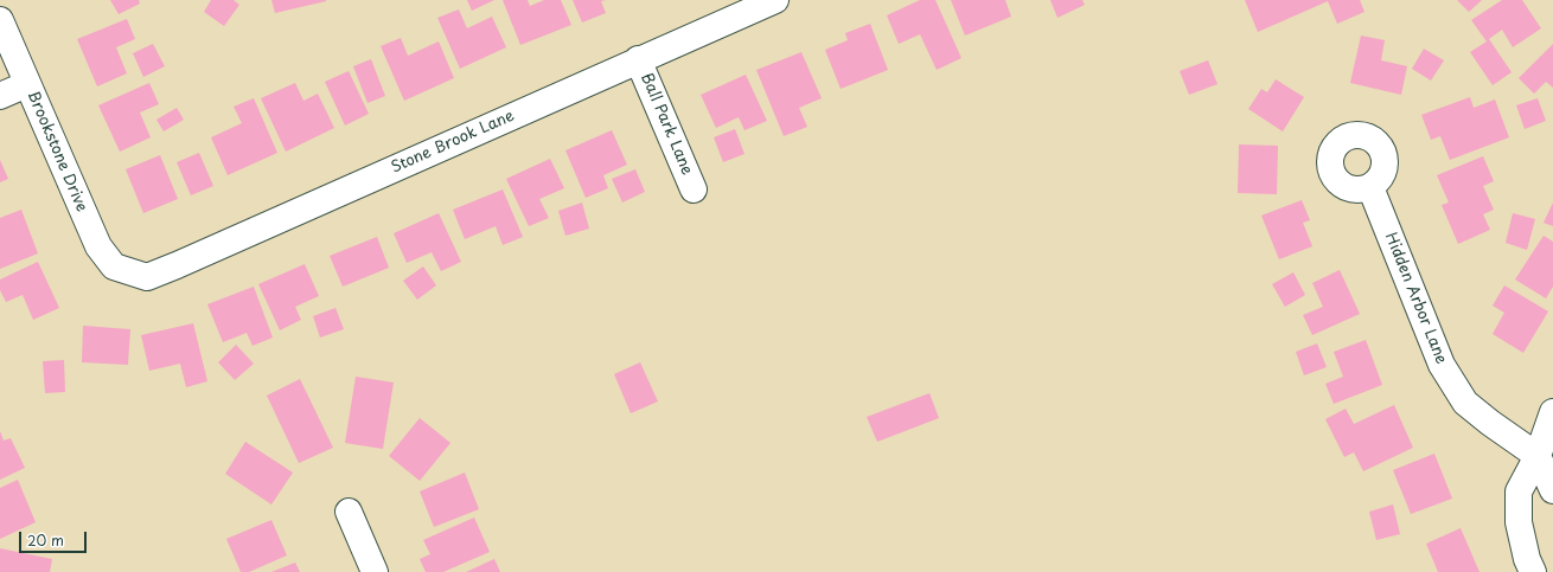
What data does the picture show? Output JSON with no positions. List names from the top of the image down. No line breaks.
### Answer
{"streets":{"street":["Ball Park Lane","Stone Brook Lane","Brookstone Drive","Hidden Arbor Lane"]},"crossings":[["Ball Park Lane","Stone Brook Lane"],["Stone Brook Lane","Brookstone Drive"]],"scale_bar":"20 m"}
